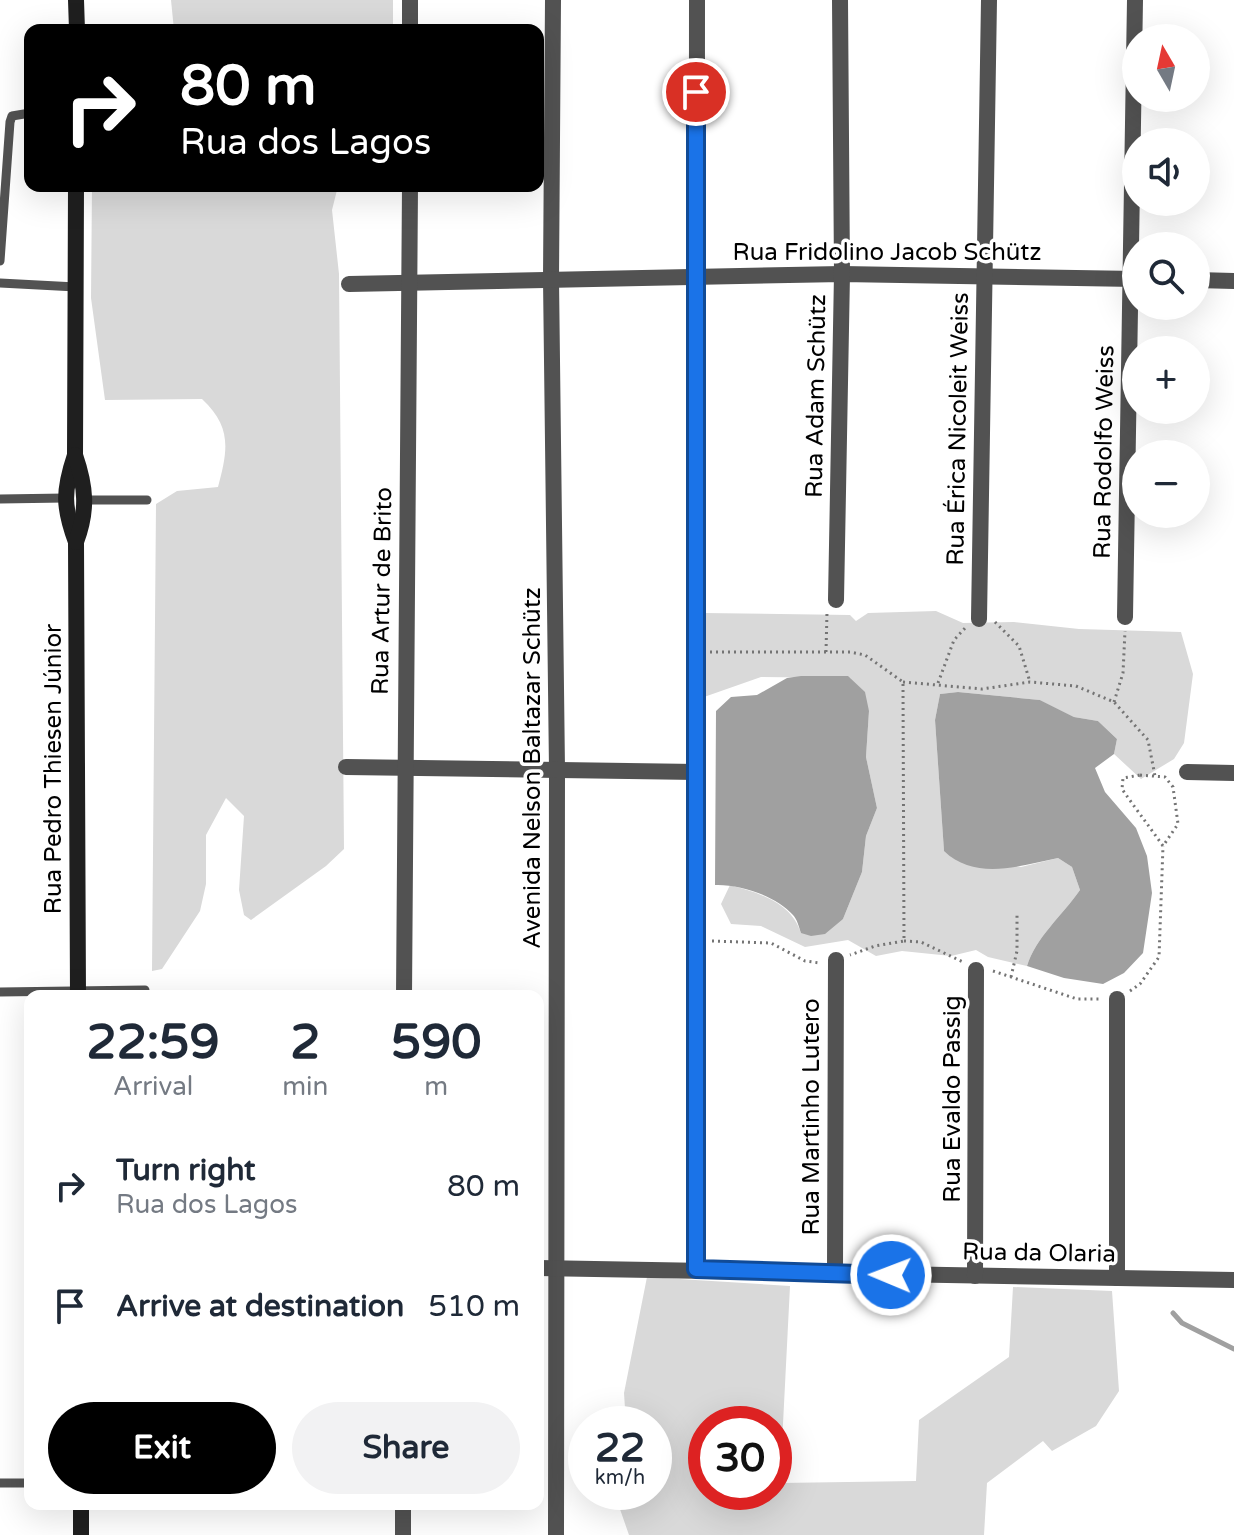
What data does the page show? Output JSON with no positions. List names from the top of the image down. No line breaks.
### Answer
{"streets":{"main road":["Rua Pedro Thiesen Júnior"],"street":["Rua Fridolino Jacob Schütz","Rua Adam Schütz","Rua Érica Nicoleit Weiss","Rua Rodolfo Weiss","Rua Artur de Brito","Avenida Nelson Baltazar Schütz","Rua Evaldo Passig","Rua Martinho Lutero","Rua da Olaria"]},"crossings":[["Rua Fridolino Jacob Schütz","Rua Adam Schütz"],["Rua Fridolino Jacob Schütz","Rua Érica Nicoleit Weiss"],["Rua Fridolino Jacob Schütz","Rua Artur de Brito"],["Rua Fridolino Jacob Schütz","Avenida Nelson Baltazar Schütz"],["Avenida Nelson Baltazar Schütz","Rua da Olaria"],["Rua Evaldo Passig","Rua da Olaria"],["Rua Martinho Lutero","Rua da Olaria"]],"north":"top","page":{"map_buttons":["+","−"],"turn":["80 m","Rua dos Lagos"],"eta":["22:59","Arrival","2","min","590","m"],"list":[{"name":"Turn right","note":"Rua dos Lagos","value":"80 m"},{"name":"Arrive at destination","value":"510 m"}],"buttons":["Exit","Share"],"speed":"22 km/h","limit":"30"}}
